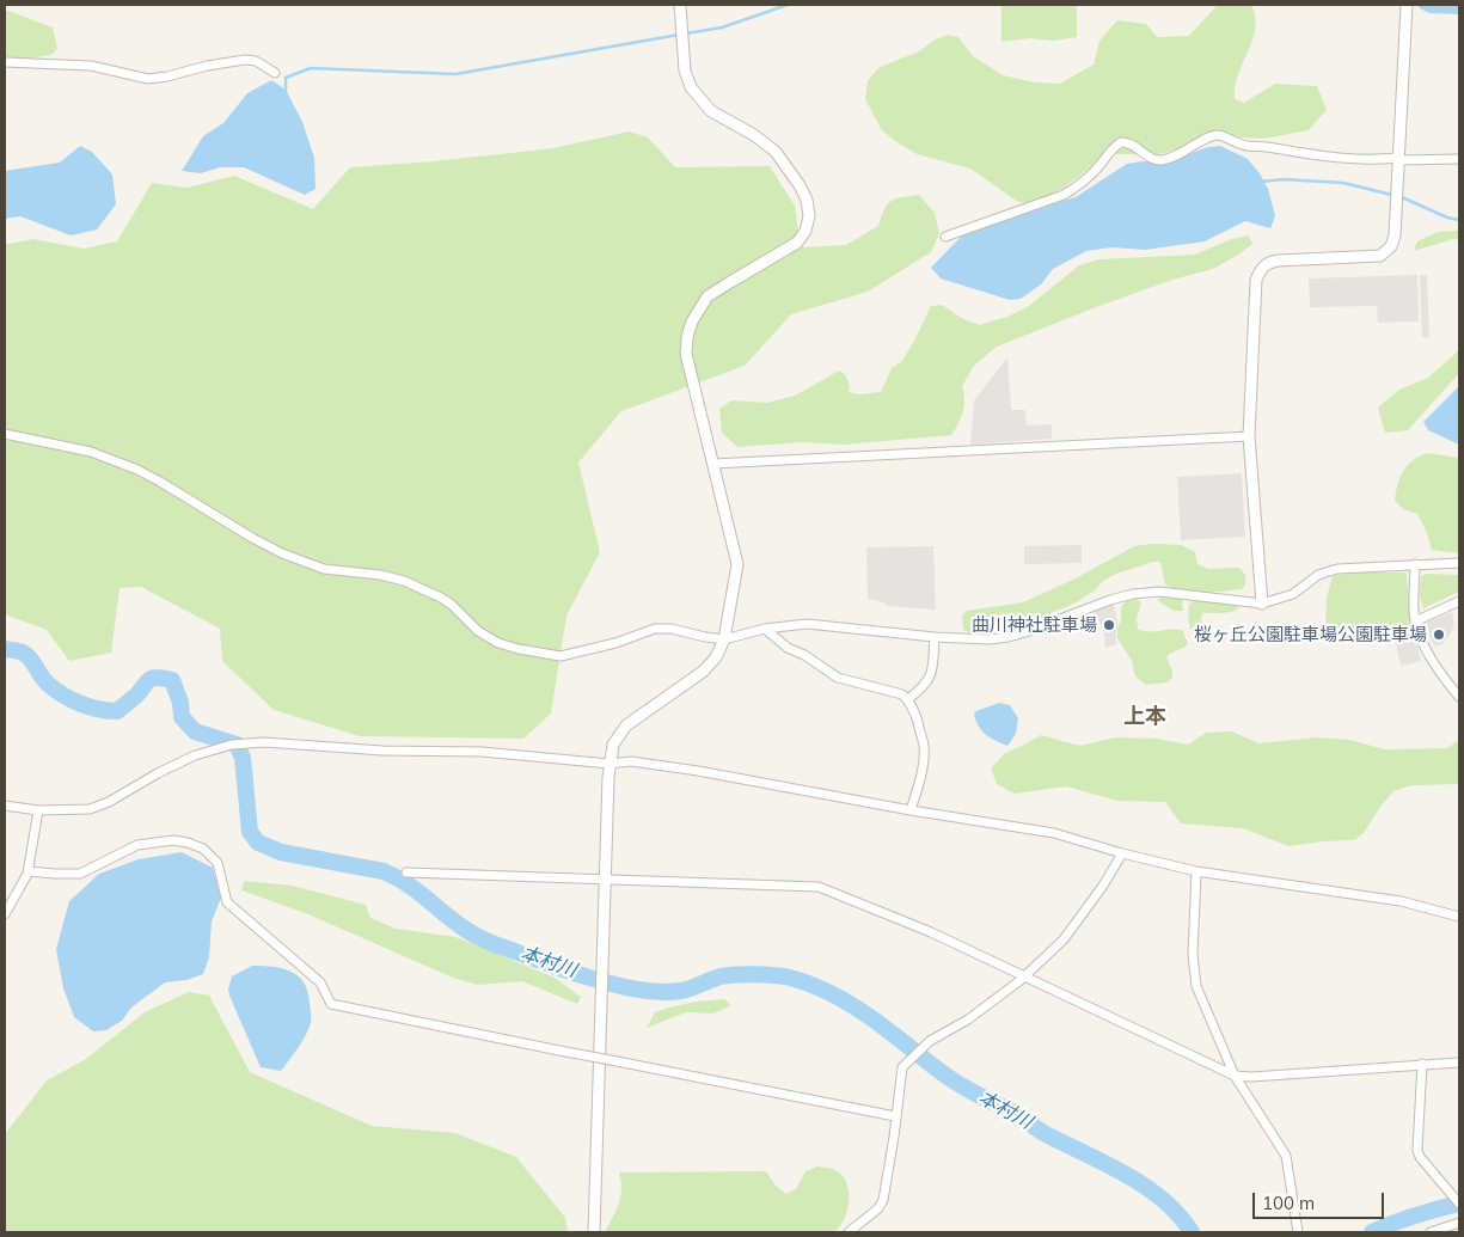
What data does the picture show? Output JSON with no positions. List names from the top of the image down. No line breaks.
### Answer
{"districts":["上本"],"water":["本村川"],"places":["曲川神社駐車場","桜ヶ丘公園駐車場公園駐車場"],"scale_bar":"100 m"}
